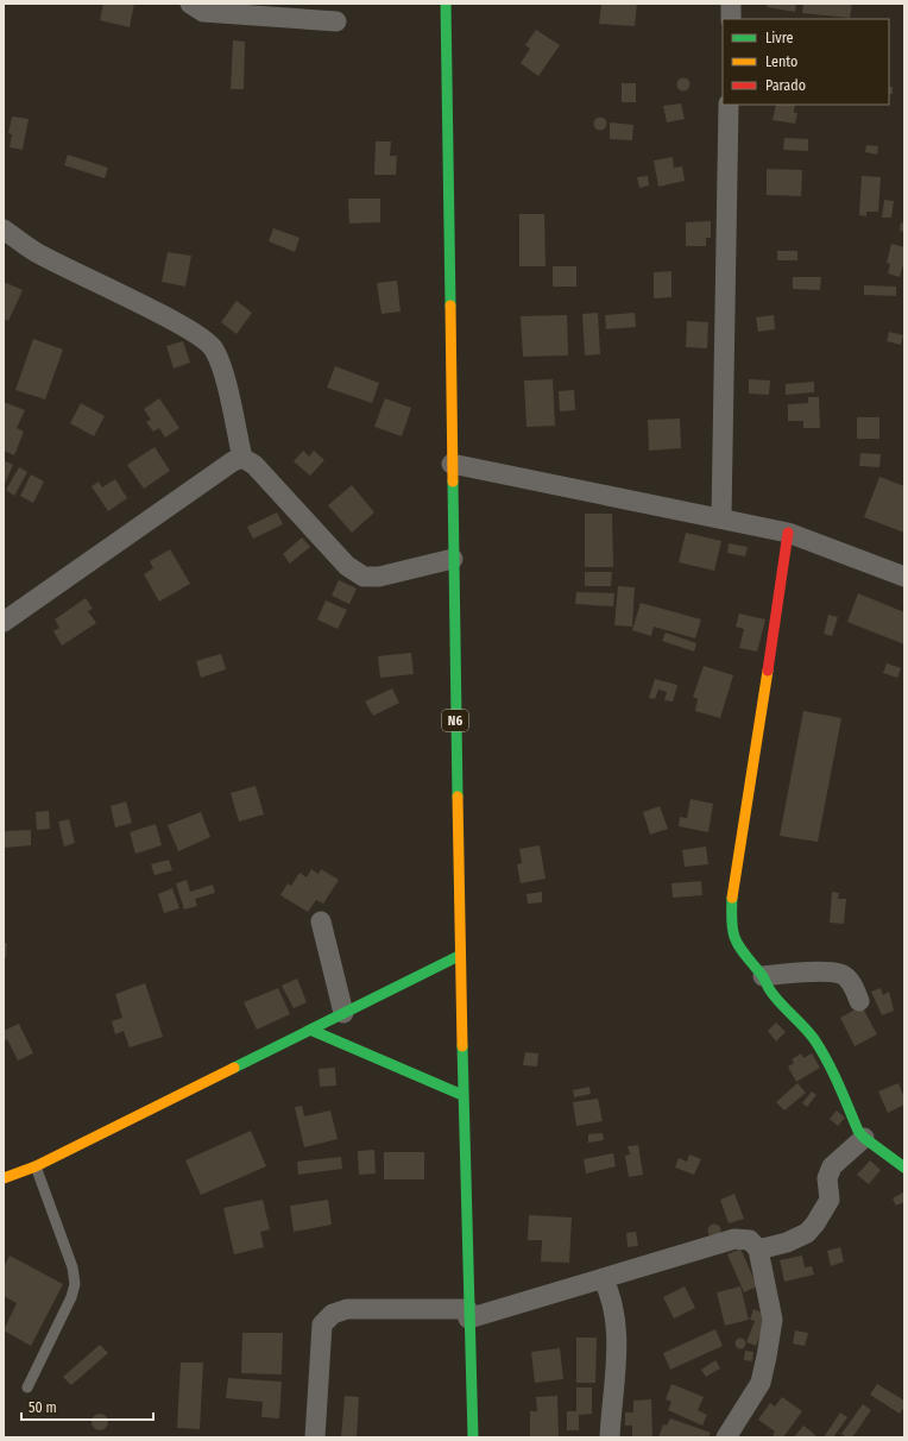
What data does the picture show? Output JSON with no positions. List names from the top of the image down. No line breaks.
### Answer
{"streets":{"main road":["N6"]},"legend":["Livre","Lento","Parado"],"scale_bar":"50 m"}
